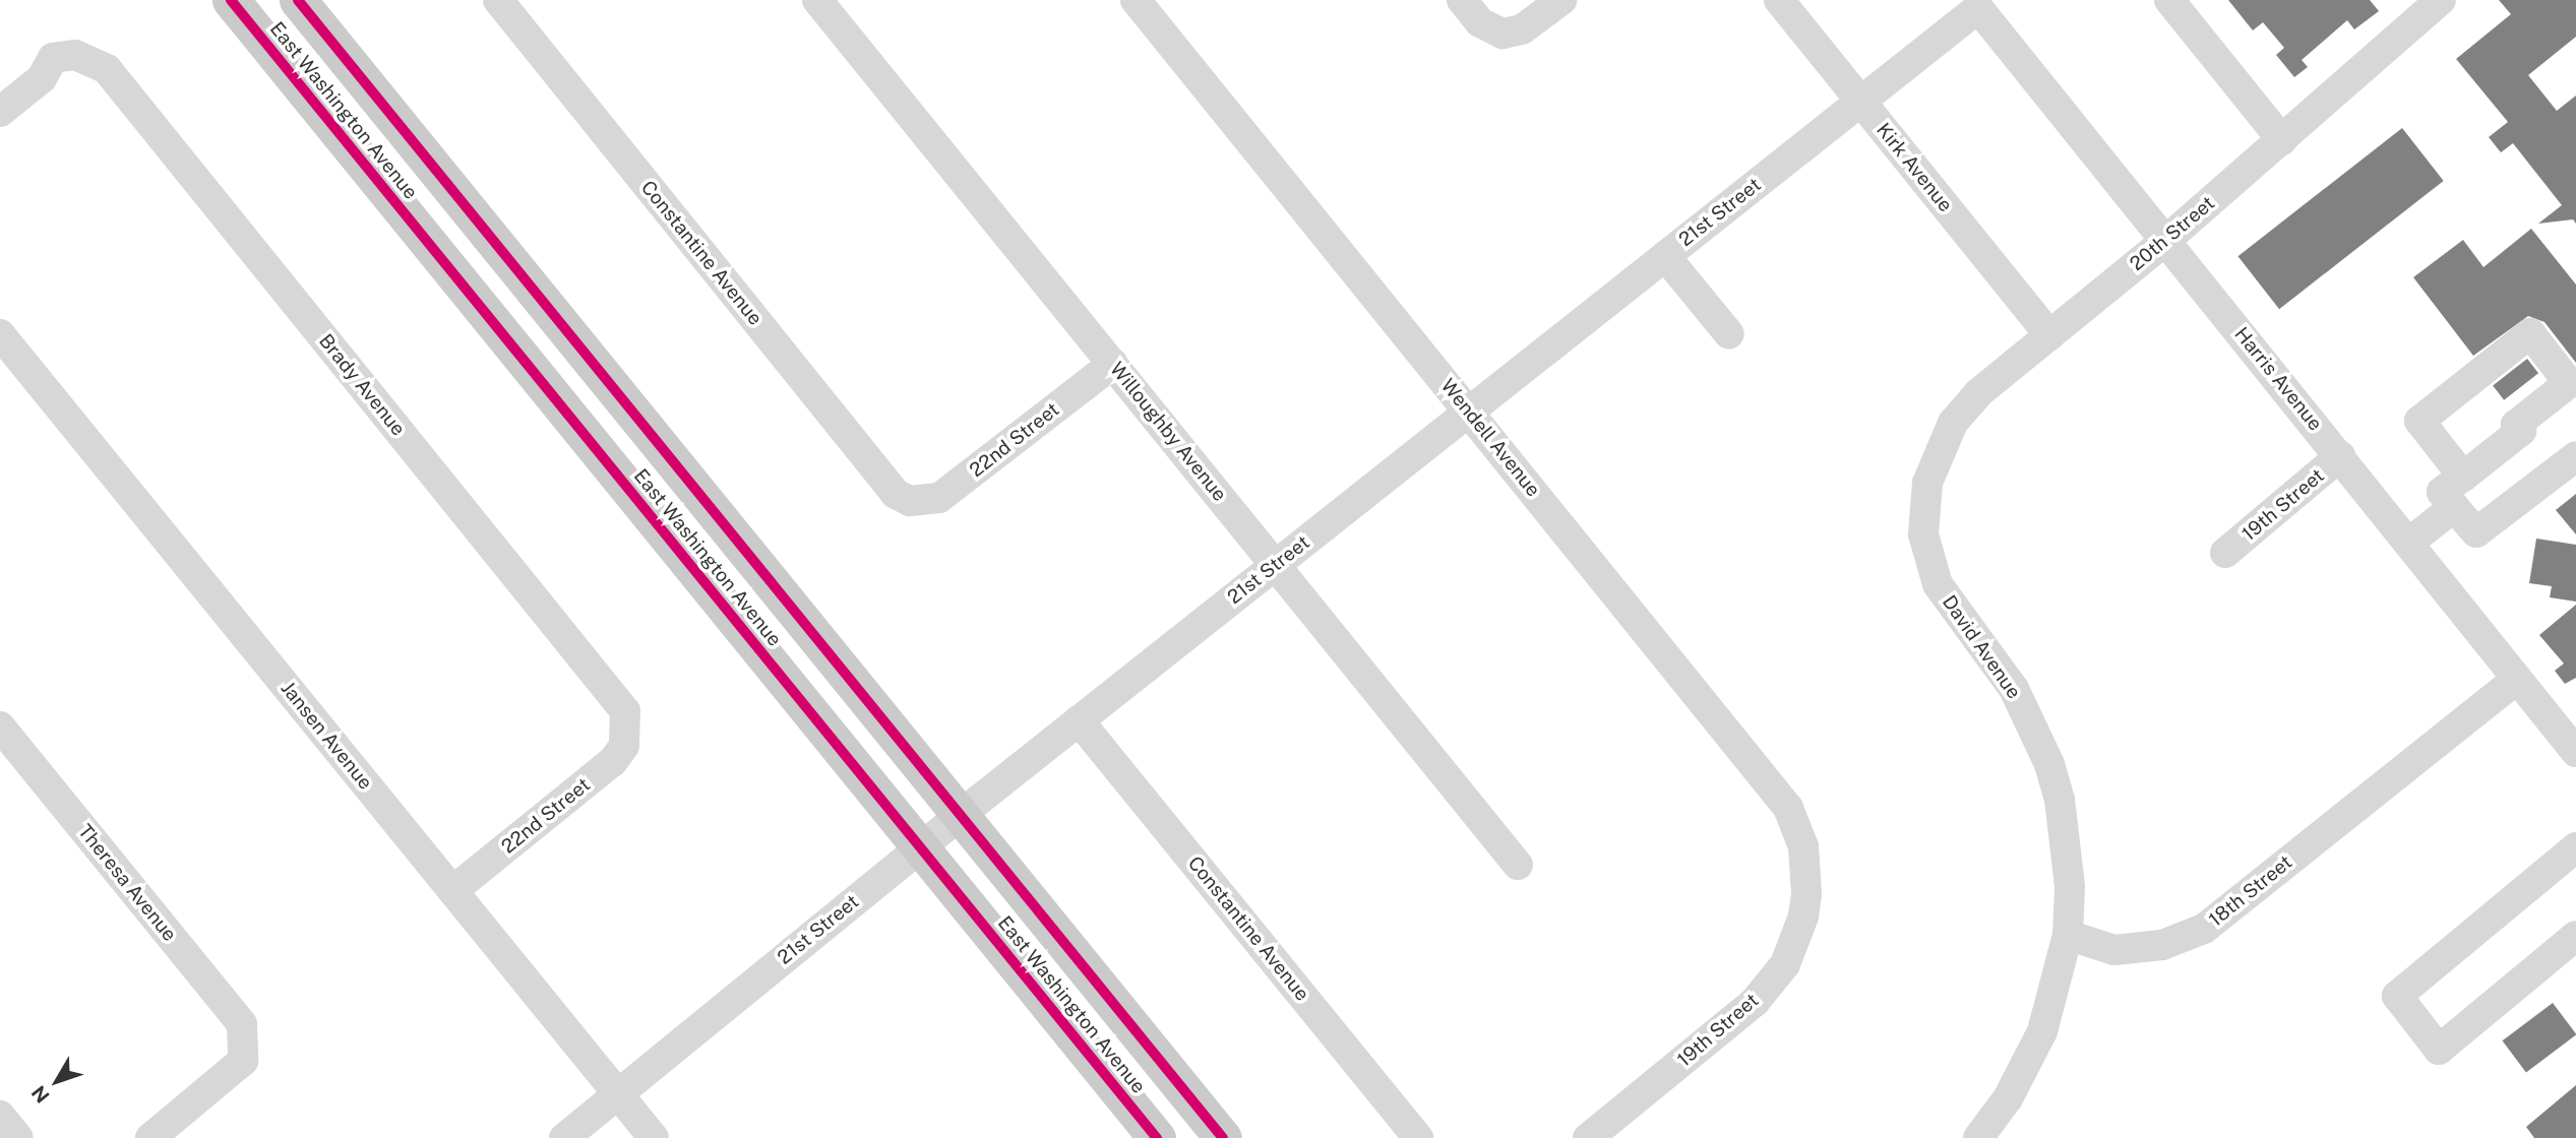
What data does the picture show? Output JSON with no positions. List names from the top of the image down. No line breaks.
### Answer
{"streets":{"main road":["East Washington Avenue"],"street":["Kirk Avenue","21st Street","20th Street","Constantine Avenue","Harris Avenue","Brady Avenue","Willoughby Avenue","Wendell Avenue","22nd Street","19th Street","David Avenue","Jansen Avenue","Theresa Avenue","18th Street"]},"crossings":[["East Washington Avenue","21st Street"],["Kirk Avenue","21st Street"],["Kirk Avenue","20th Street"],["21st Street","Constantine Avenue"],["21st Street","Harris Avenue"],["21st Street","Willoughby Avenue"],["21st Street","Wendell Avenue"],["21st Street","Jansen Avenue"],["20th Street","Harris Avenue"],["20th Street","David Avenue"],["Constantine Avenue","22nd Street"],["Harris Avenue","19th Street"],["Harris Avenue","18th Street"],["Brady Avenue","22nd Street"],["Willoughby Avenue","22nd Street"],["Wendell Avenue","19th Street"],["22nd Street","Jansen Avenue"],["David Avenue","18th Street"]],"north":"bottom left"}
